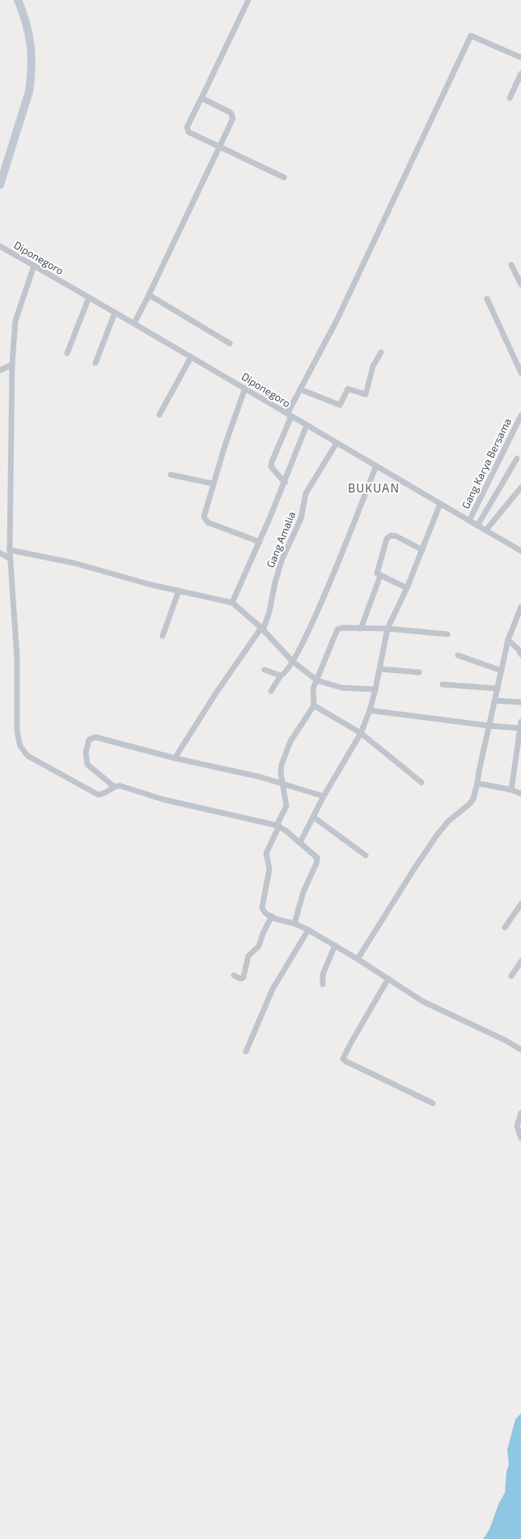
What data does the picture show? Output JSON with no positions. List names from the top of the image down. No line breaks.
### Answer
{"streets":{"street":["Diponegoro","Gang Karya Bersama","Gang Amalia"]},"crossings":[["Diponegoro","Gang Karya Bersama"],["Diponegoro","Gang Amalia"]],"districts":["BUKUAN"]}
